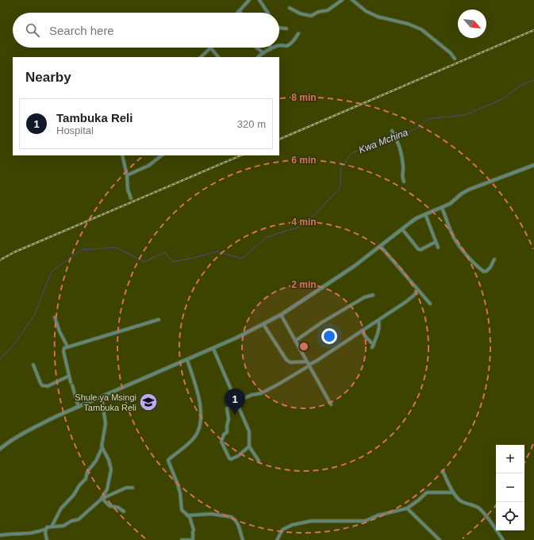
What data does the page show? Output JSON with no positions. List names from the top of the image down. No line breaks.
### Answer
{"water":["Kwa Mchina"],"places":{"school or university":["Shule ya Msingi Tambuka Reli"]},"north":"bottom right","page":{"search":"Search here","heading":"Nearby","list":[{"mark":"1","name":"Tambuka Reli","note":"Hospital","value":"320 m"}],"pins":"1","map_buttons":["+","−"]},"rings":["8 min","6 min","4 min","2 min"]}
